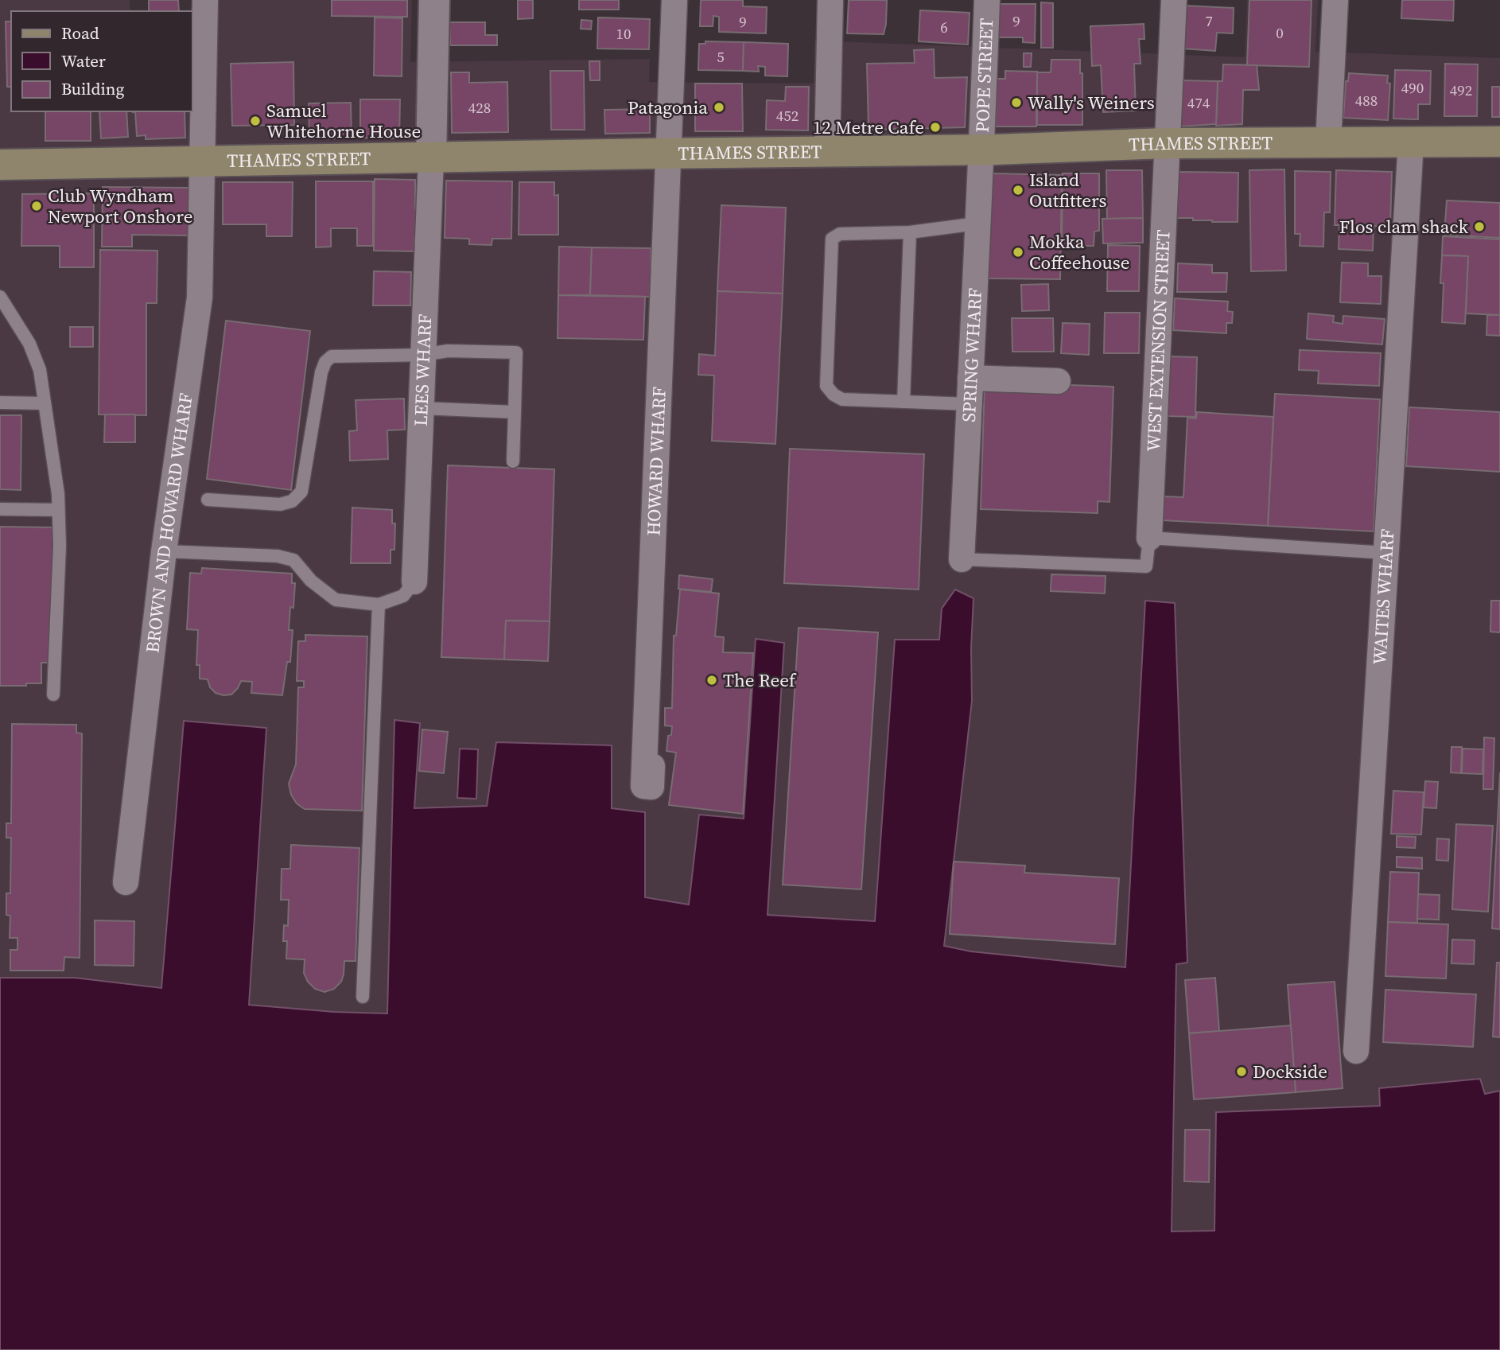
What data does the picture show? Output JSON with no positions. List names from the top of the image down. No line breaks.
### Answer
{"streets":{"main road":["THAMES STREET"],"street":["POPE STREET","WEST EXTENSION STREET","SPRING WHARF","LEES WHARF","HOWARD WHARF","BROWN AND HOWARD WHARF","WAITES WHARF"]},"crossings":[["POPE STREET","THAMES STREET"],["POPE STREET","SPRING WHARF"],["THAMES STREET","WEST EXTENSION STREET"],["THAMES STREET","SPRING WHARF"],["THAMES STREET","LEES WHARF"],["THAMES STREET","HOWARD WHARF"],["THAMES STREET","BROWN AND HOWARD WHARF"],["THAMES STREET","WAITES WHARF"]],"places":["Wally's Weiners","Patagonia","Samuel Whitehorne House","12 Metre Cafe","Island Outfitters","Club Wyndham Newport Onshore","Flos clam shack","Mokka Coffeehouse","The Reef","Dockside"],"house_numbers":["9","7","9","6","0","10","5","490","492","488","474","428","452"],"legend":["Road","Water","Building"]}
